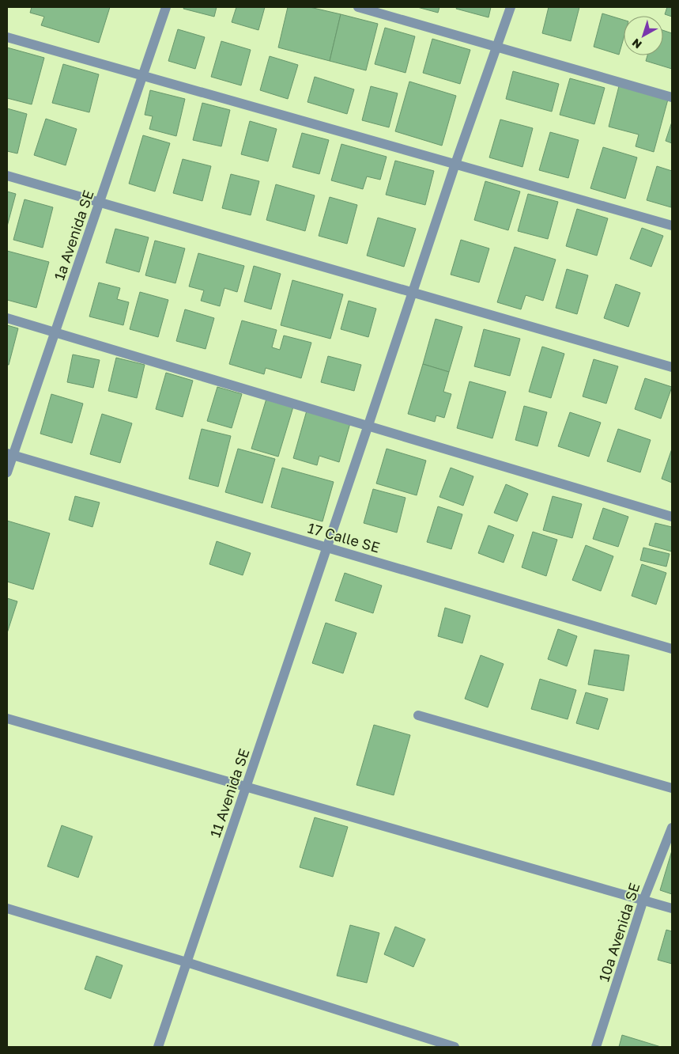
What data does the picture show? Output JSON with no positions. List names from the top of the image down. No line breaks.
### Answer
{"streets":{"street":["1a Avenida SE","17 Calle SE","11 Avenida SE","10a Avenida SE"]},"crossings":[["1a Avenida SE","17 Calle SE"],["17 Calle SE","11 Avenida SE"]],"north":"bottom left"}
